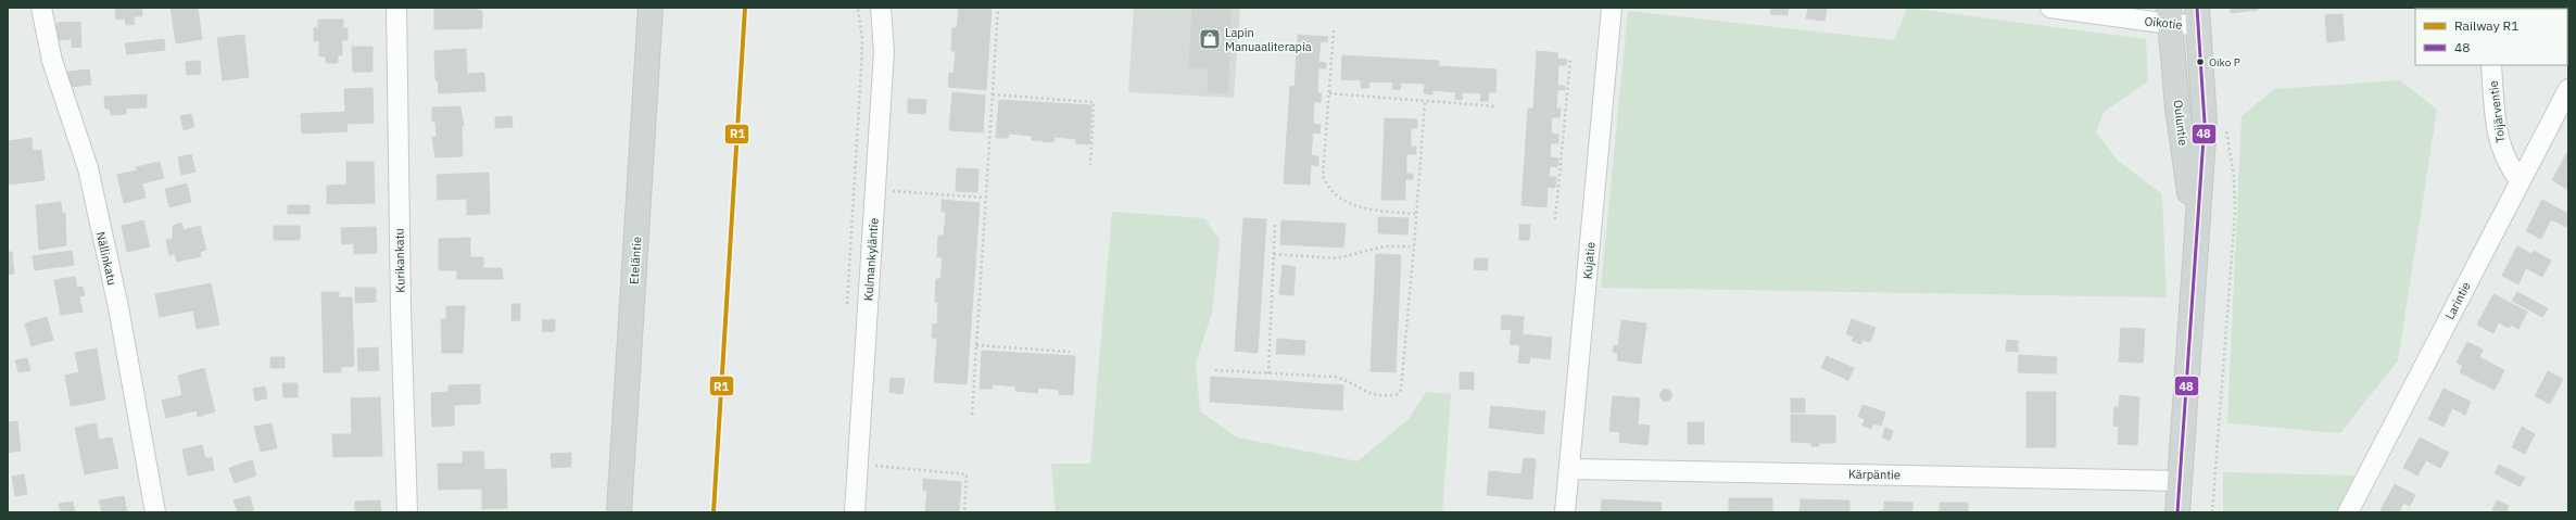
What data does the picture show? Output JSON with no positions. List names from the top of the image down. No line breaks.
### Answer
{"streets":{"main road":["Ouluntie","Eteläntie"],"street":["Oikotie","Toijärventie","Nällinkatu","Kulmankyläntie","Kurikankatu","Kujatie","Larintie","Kärpäntie"]},"crossings":[["Oikotie","Ouluntie"],["Toijärventie","Larintie"],["Ouluntie","Kärpäntie"],["Kujatie","Kärpäntie"]],"places":{"shop":["Lapin Manuaaliterapia"],"other":["Oiko P"]},"lines":["rail line R1","transit line 48"],"legend":["Railway R1","48"]}
